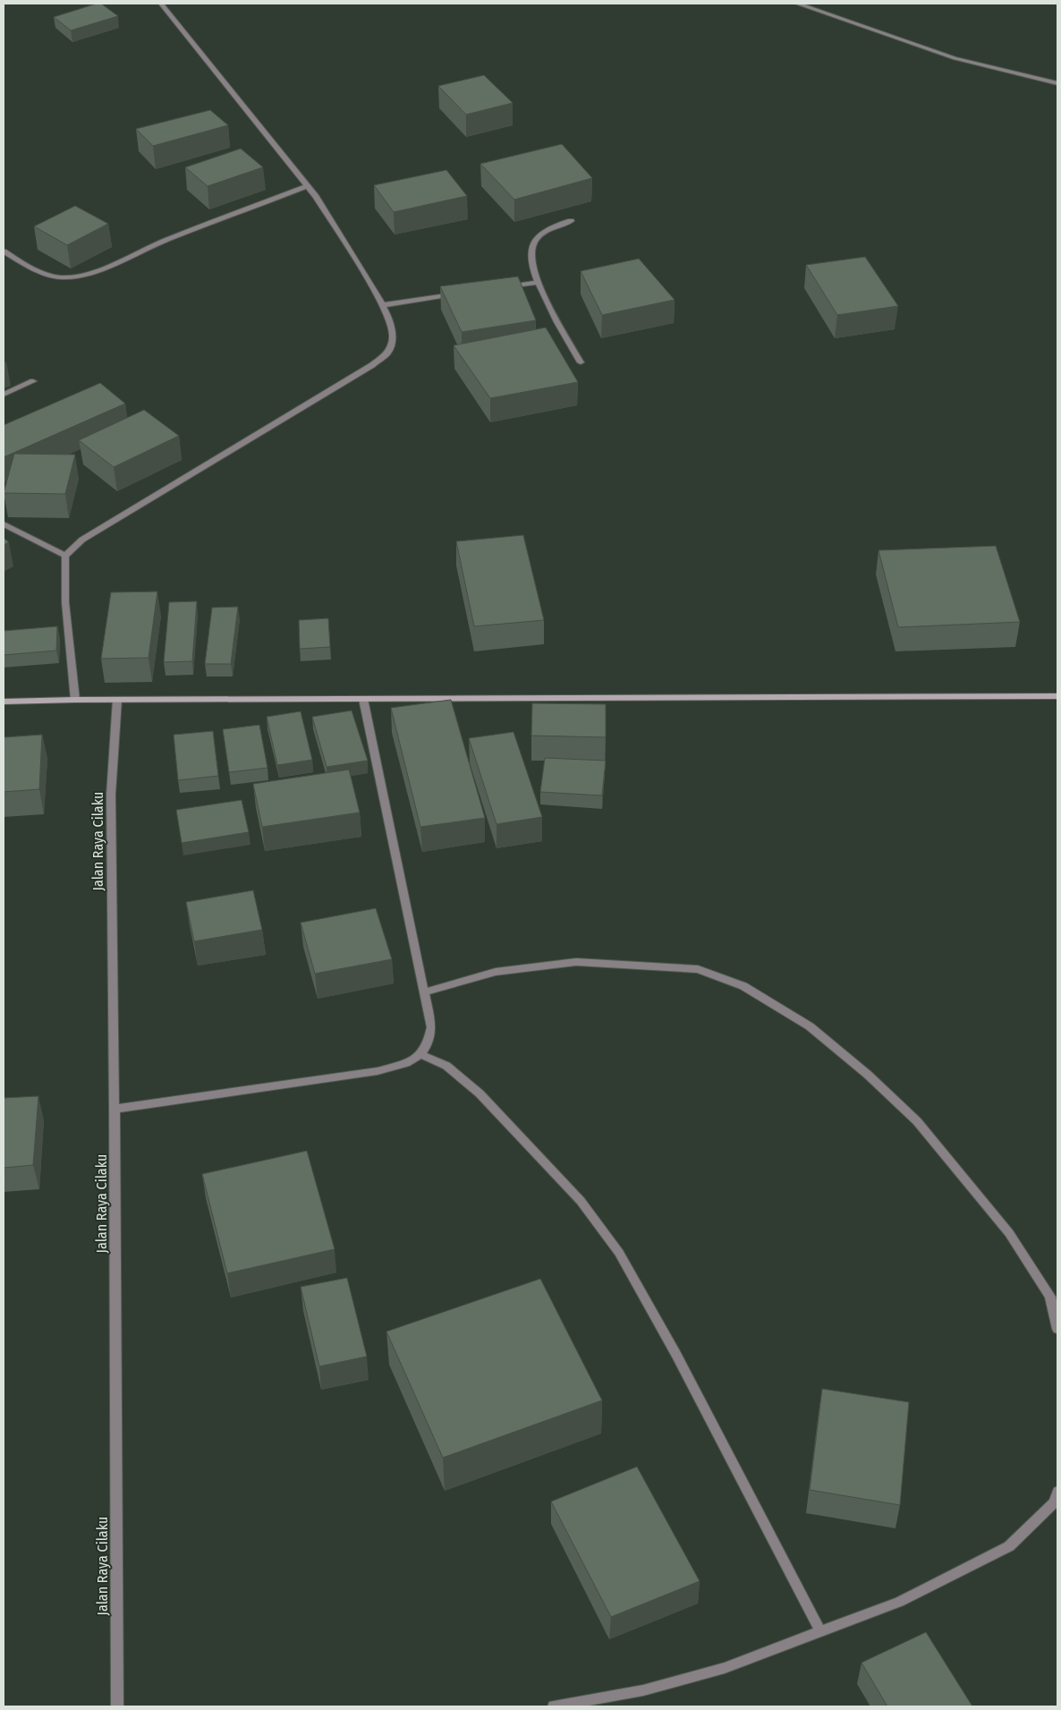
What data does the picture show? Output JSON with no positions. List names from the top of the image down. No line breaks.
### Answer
{"streets":{"street":["Jalan Raya Cilaku"]}}
